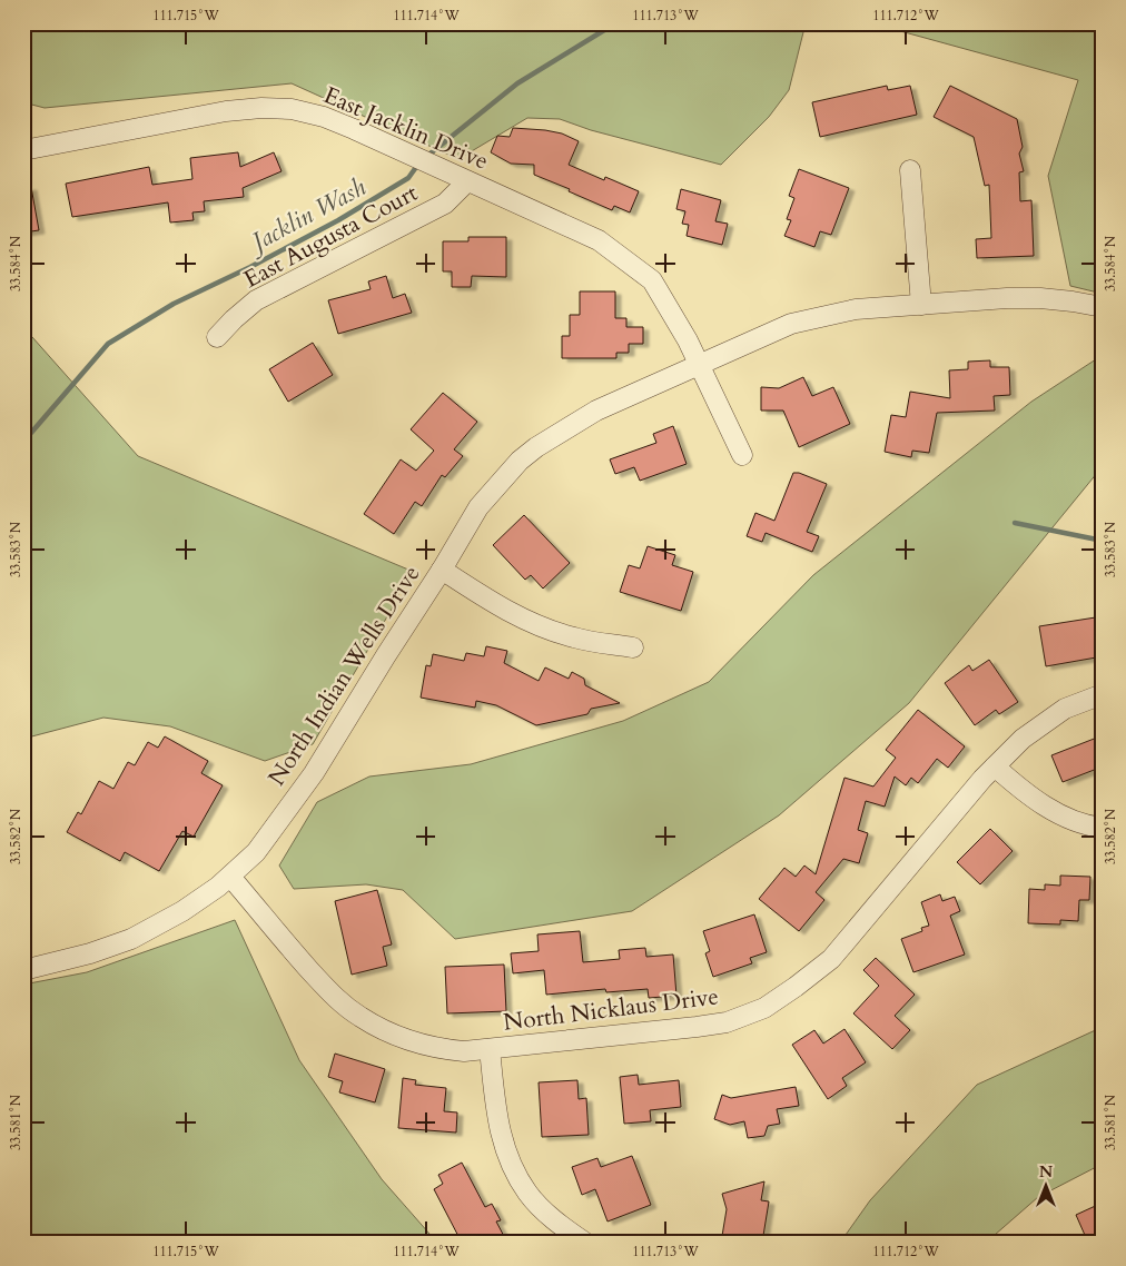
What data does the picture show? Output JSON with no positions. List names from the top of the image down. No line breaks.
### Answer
{"streets":{"street":["East Jacklin Drive","East Augusta Court","North Indian Wells Drive","North Nicklaus Drive"]},"crossings":[["East Jacklin Drive","East Augusta Court"],["East Jacklin Drive","North Indian Wells Drive"],["North Indian Wells Drive","North Nicklaus Drive"]],"water":["Jacklin Wash"],"north":"top","coordinates":["111.715°W","111.714°W","111.713°W","111.712°W","33.584°N","33.583°N","33.582°N","33.581°N"]}
